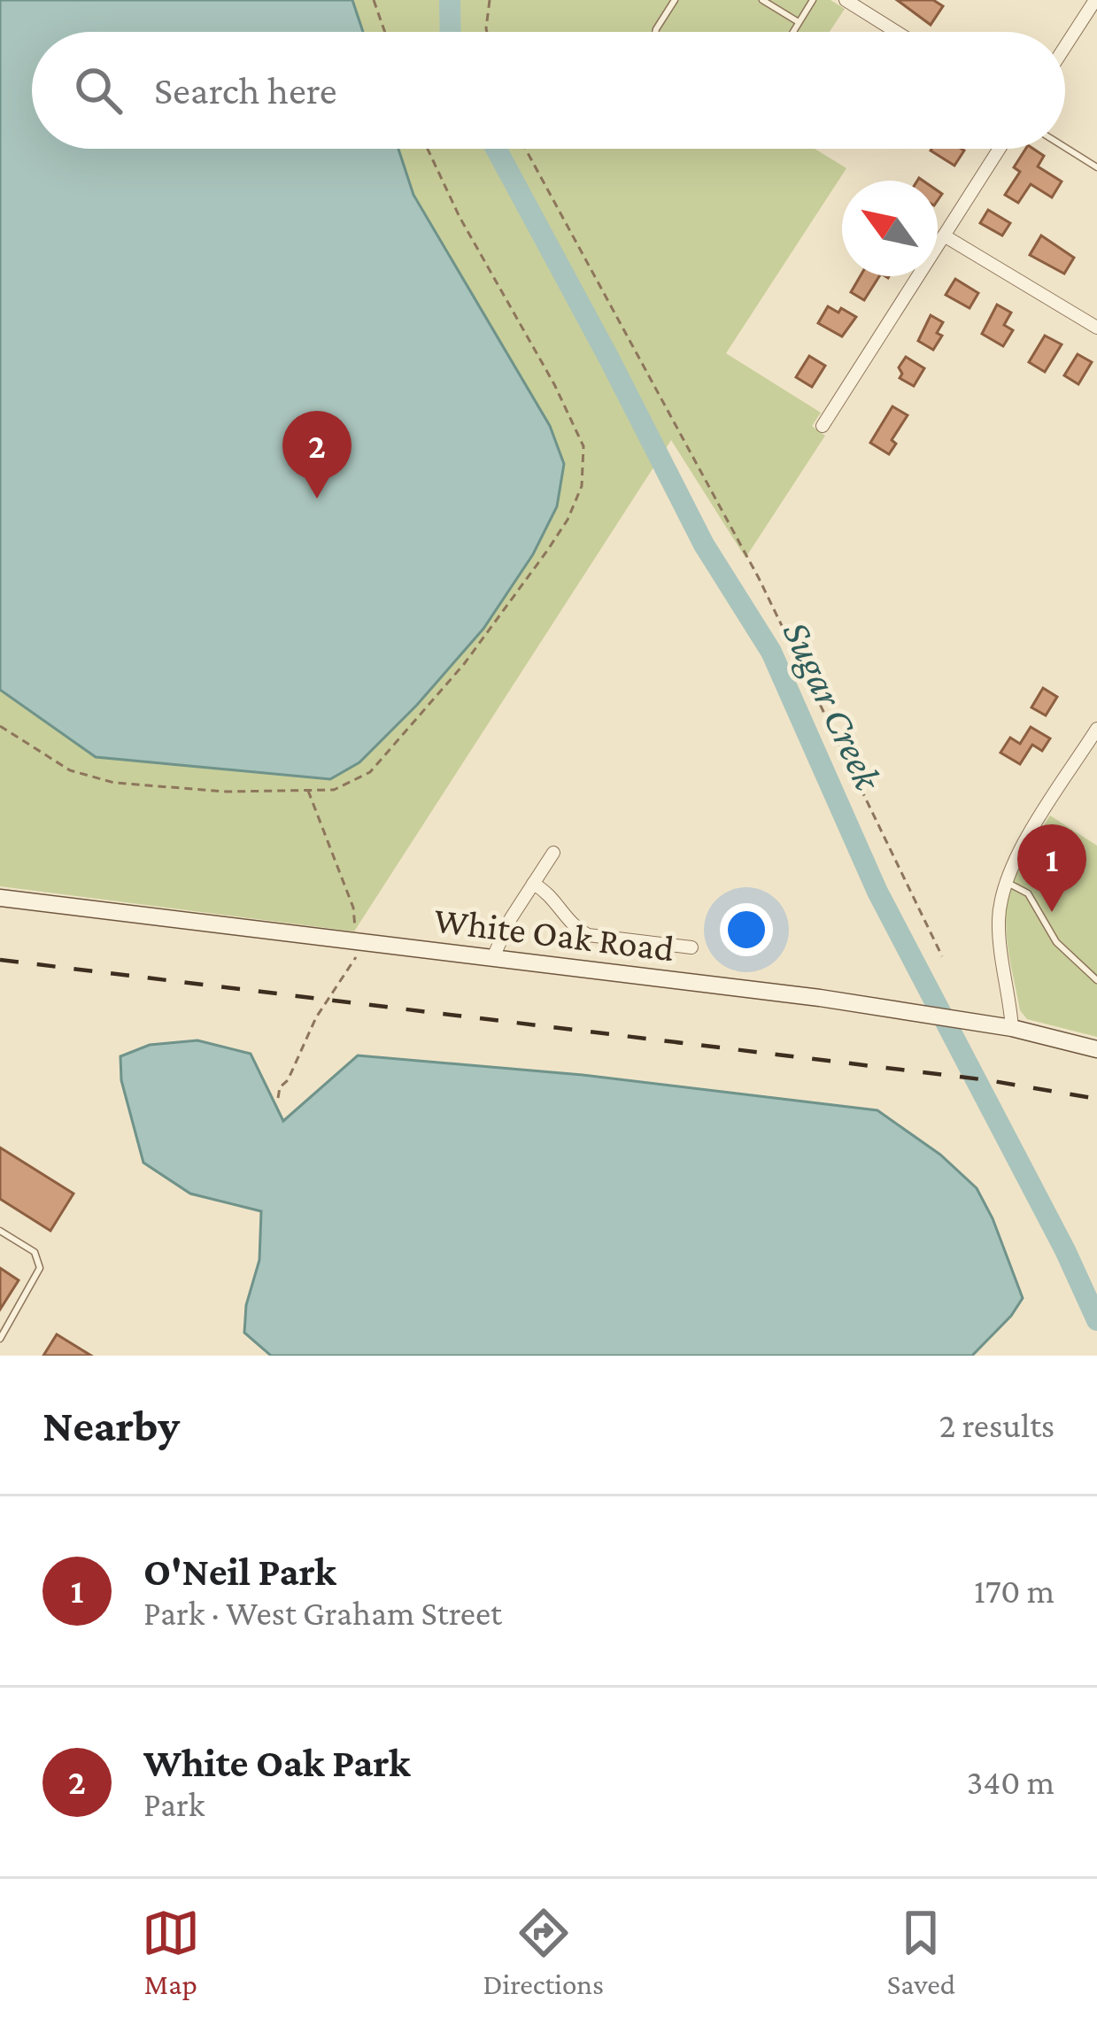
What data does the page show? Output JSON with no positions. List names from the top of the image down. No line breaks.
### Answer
{"streets":{"street":["White Oak Road"]},"water":["Sugar Creek"],"north":"top left","page":{"search":"Search here","pins":["2","1"],"heading":["Nearby","2 results"],"list":[{"mark":"1","name":"O'Neil Park","note":"Park · West Graham Street","value":"170 m"},{"mark":"2","name":"White Oak Park","note":"Park","value":"340 m"}],"nav":["Map","Directions","Saved"]}}
